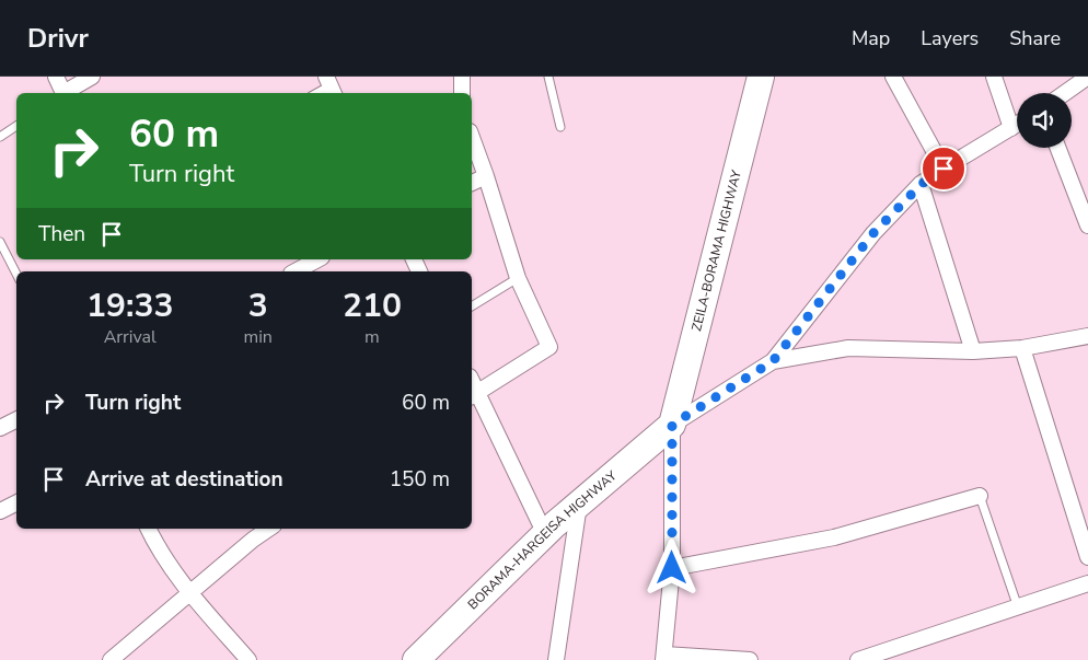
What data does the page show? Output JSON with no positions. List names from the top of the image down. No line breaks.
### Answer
{"streets":{"highway":["ZEILA-BORAMA HIGHWAY","BORAMA-HARGEISA HIGHWAY"]},"crossings":[["ZEILA-BORAMA HIGHWAY","BORAMA-HARGEISA HIGHWAY"]],"page":{"header":"Drivr","nav":["Map","Layers","Share"],"turn":["60 m","Turn right"],"then":"Then","eta":["19:33","Arrival","3","min","210","m"],"list":[{"name":"Turn right","value":"60 m"},{"name":"Arrive at destination","value":"150 m"}]}}
